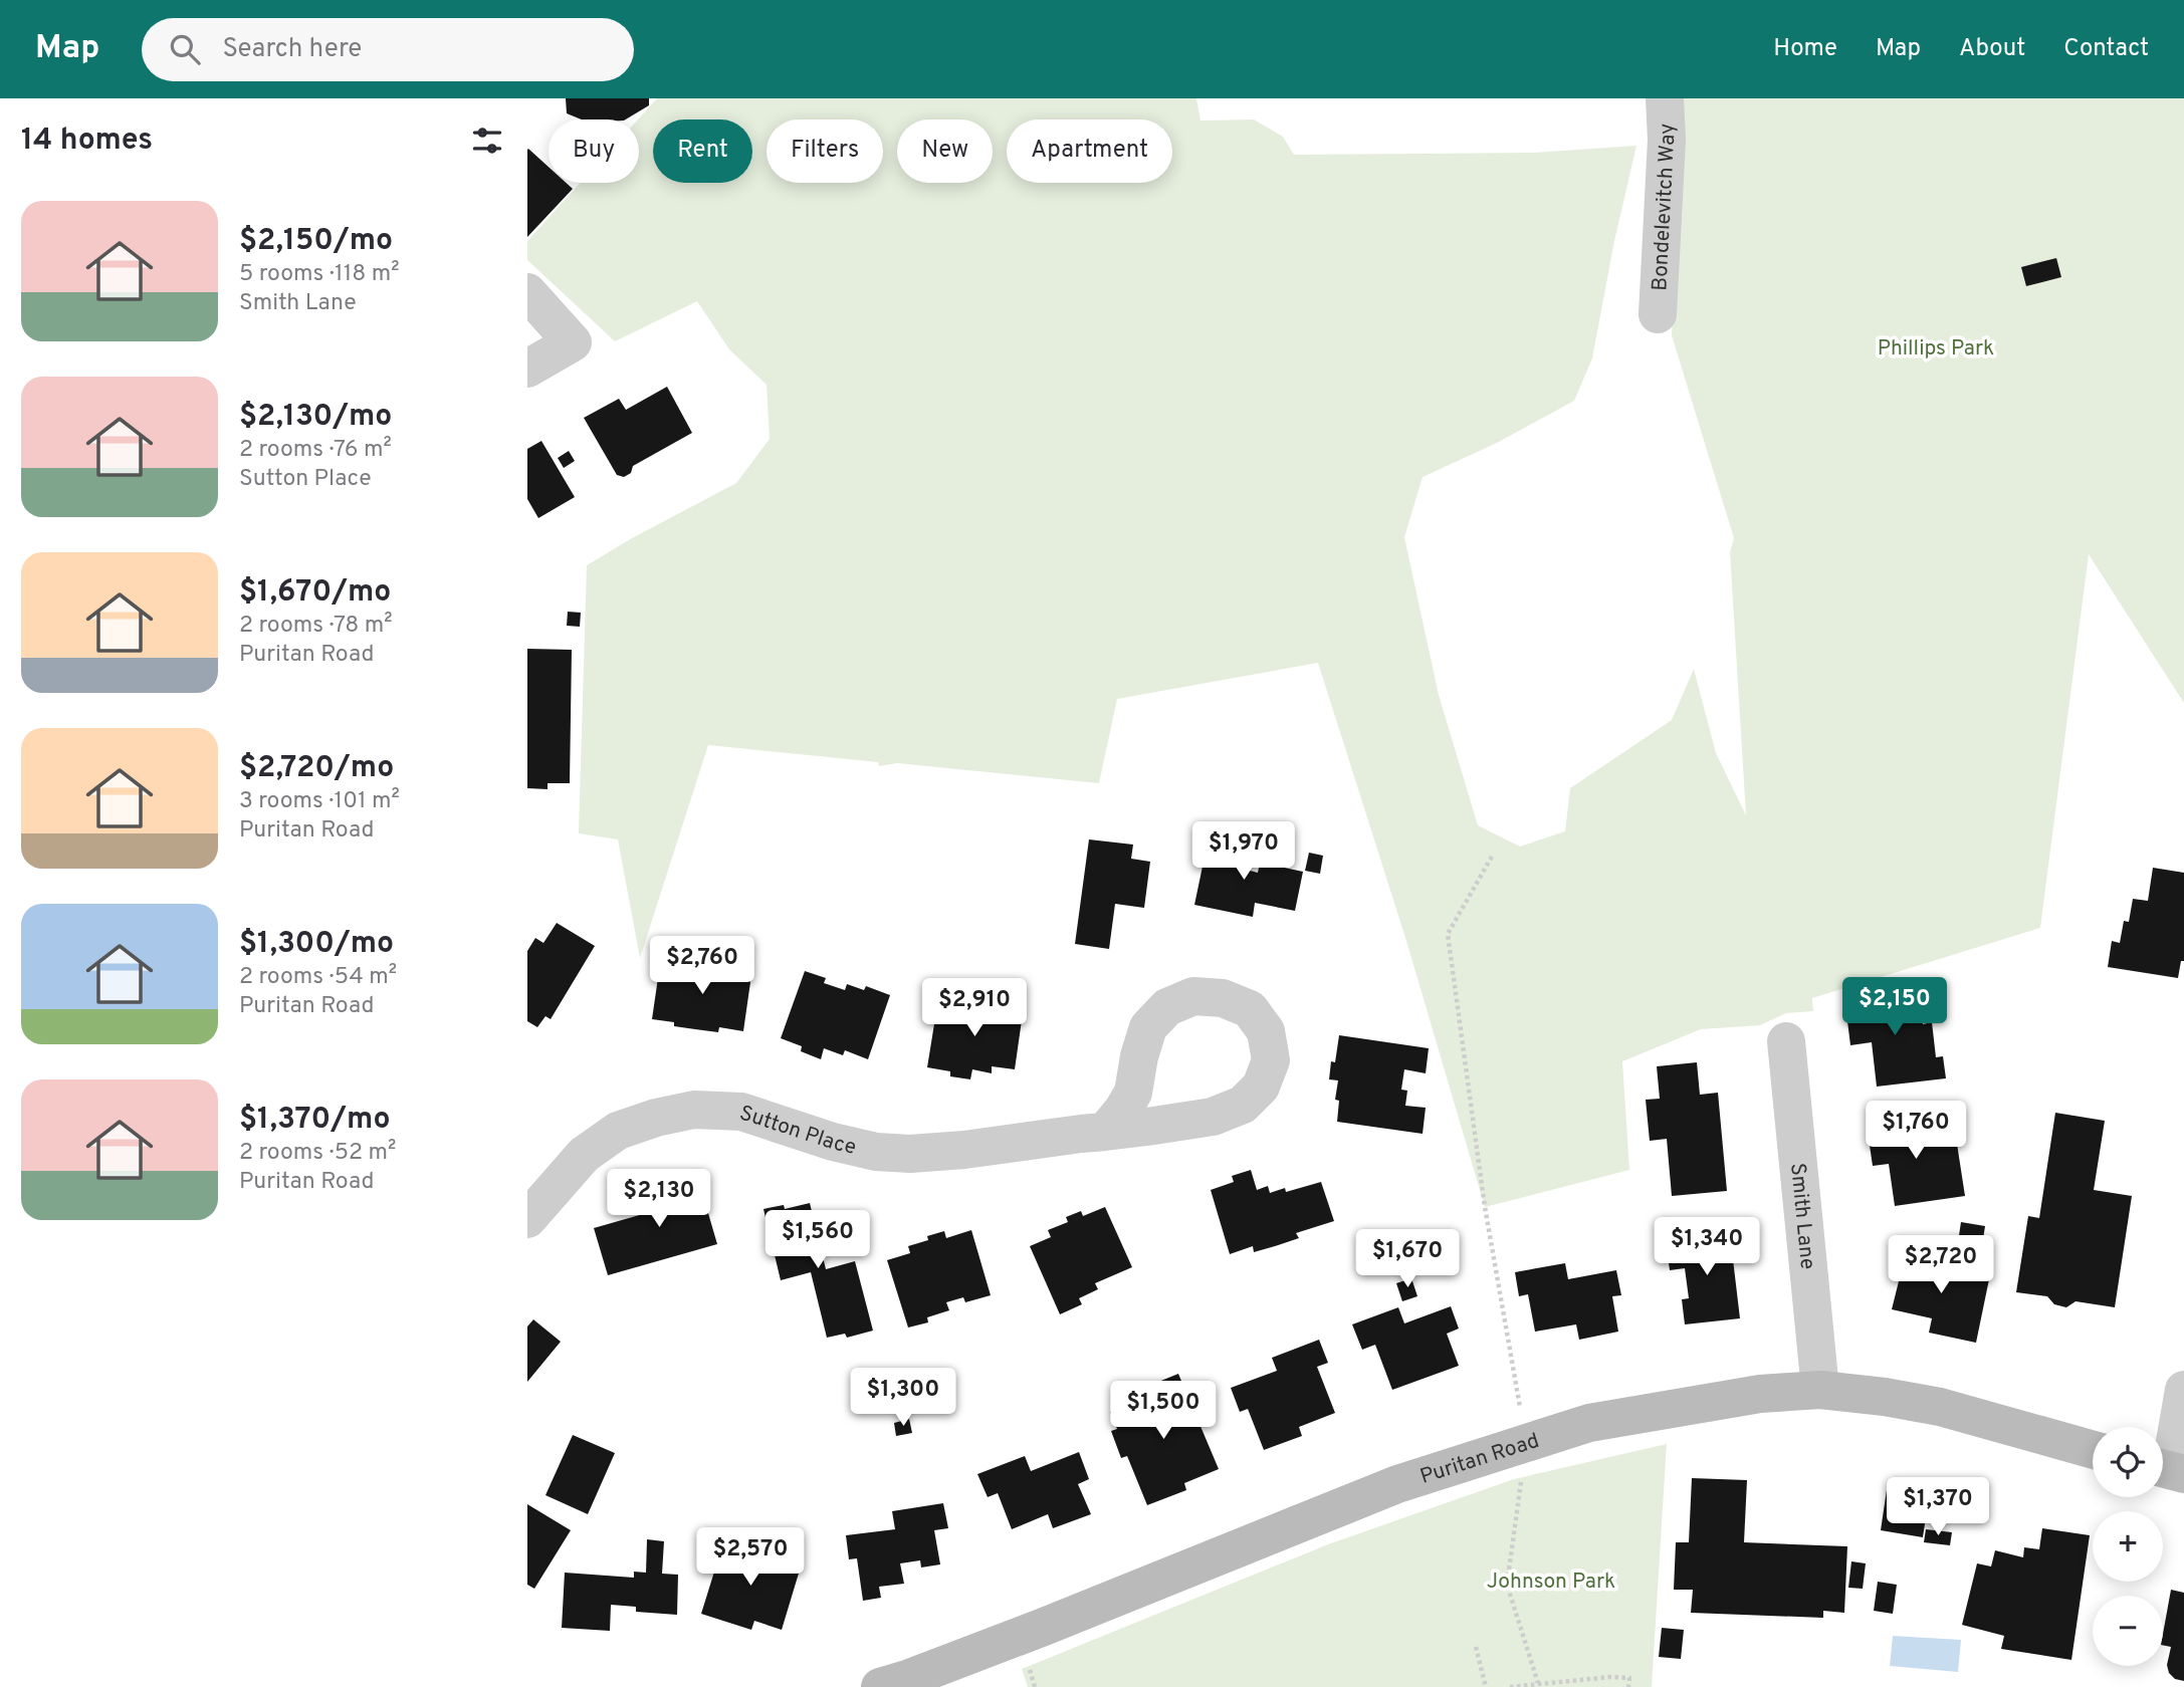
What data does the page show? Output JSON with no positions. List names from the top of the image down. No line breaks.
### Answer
{"streets":{"street":["Bondelevitch Way","Sutton Place","Smith Lane","Puritan Road"]},"crossings":[["Smith Lane","Puritan Road"]],"parks":["Phillips Park","Johnson Park"],"page":{"header":"Map","search":"Search here","nav":["Home","Map","About","Contact"],"heading":"14 homes","chip":["Buy","Rent","Filters","New","Apartment"],"list":[{"name":"$2,150/mo","note":"5 rooms · 118 m² · Smith Lane"},{"name":"$2,130/mo","note":"2 rooms · 76 m² · Sutton Place"},{"name":"$1,670/mo","note":"2 rooms · 78 m² · Puritan Road"},{"name":"$2,720/mo","note":"3 rooms · 101 m² · Puritan Road"},{"name":"$1,300/mo","note":"2 rooms · 54 m² · Puritan Road"},{"name":"$1,370/mo","note":"2 rooms · 52 m² · Puritan Road"}],"price":["$1,970","$2,760","$2,150","$2,910","$1,760","$2,130","$1,560","$1,340","$1,670","$2,720","$1,300","$1,500","$1,370","$2,570"],"map_buttons":["+","−"]}}
